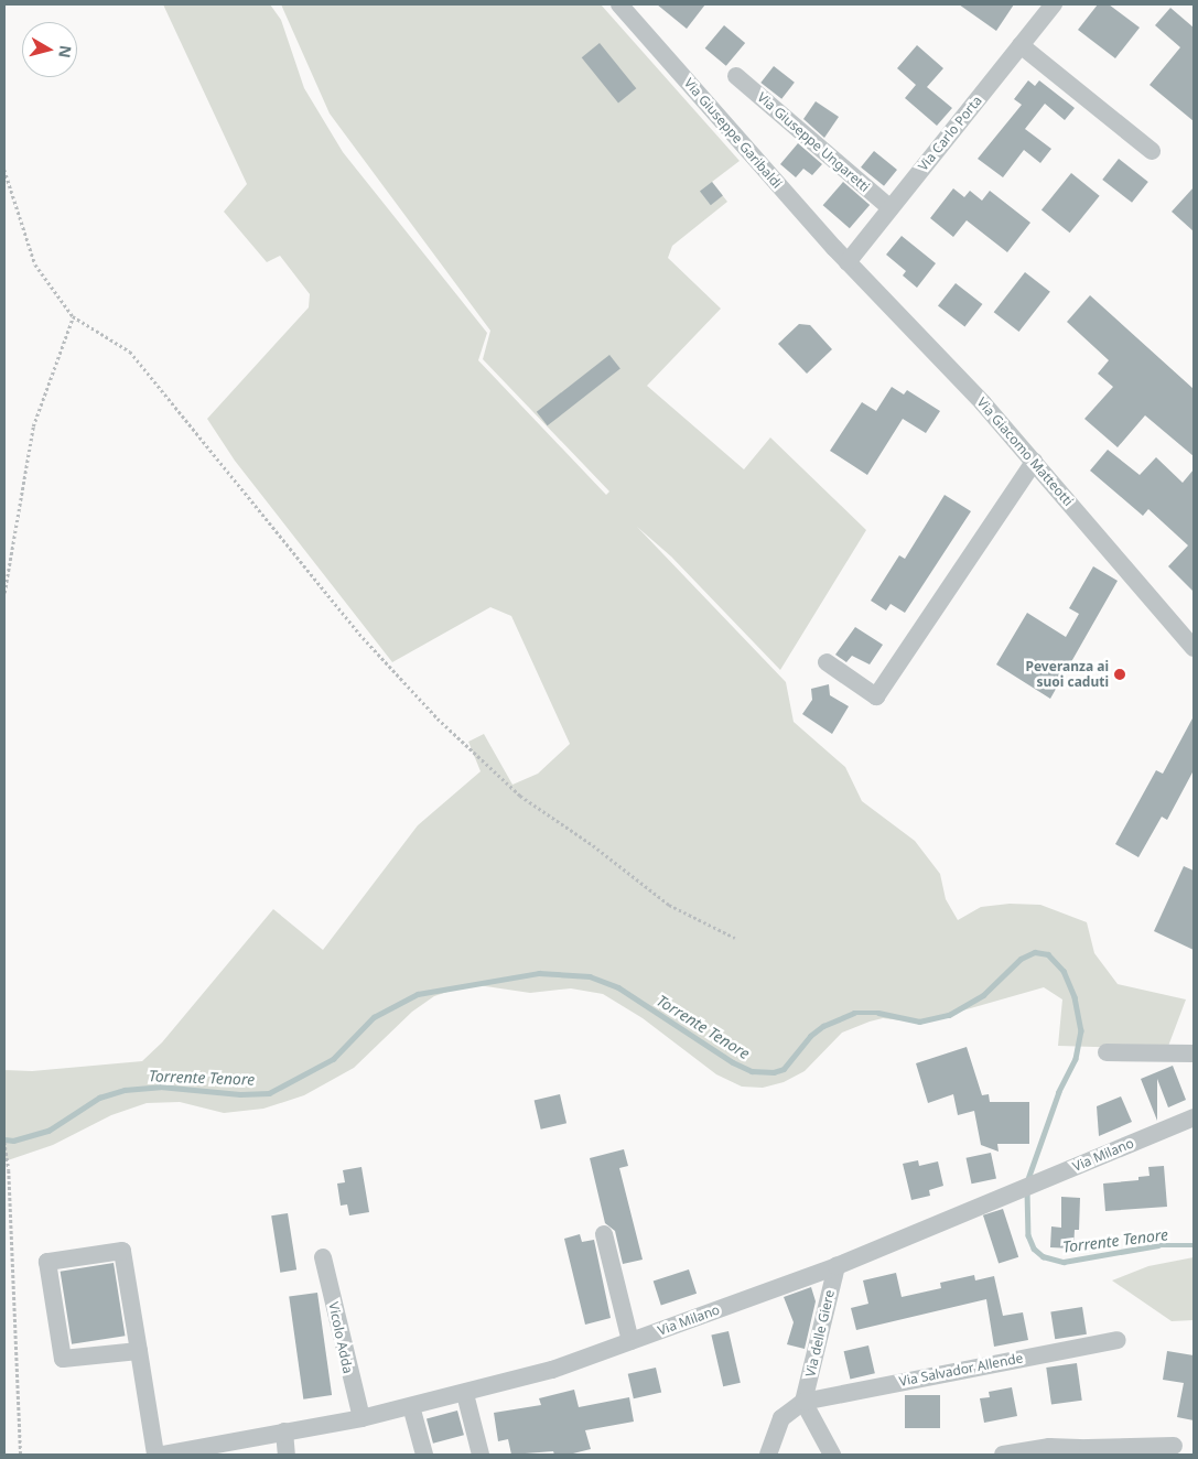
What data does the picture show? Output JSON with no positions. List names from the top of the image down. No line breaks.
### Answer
{"streets":{"street":["Via Giuseppe Garibaldi","Via Carlo Porta","Via Giuseppe Ungaretti","Via Giacomo Matteotti","Via Milano","Via delle Giere","Vicolo Adda","Via Salvador Allende"]},"crossings":[["Via Giuseppe Garibaldi","Via Carlo Porta"],["Via Giuseppe Garibaldi","Via Giacomo Matteotti"],["Via Carlo Porta","Via Giuseppe Ungaretti"],["Via Carlo Porta","Via Giacomo Matteotti"],["Via Milano","Via delle Giere"],["Via Milano","Vicolo Adda"],["Via delle Giere","Via Salvador Allende"]],"water":["Torrente Tenore"],"places":["Peveranza ai suoi caduti"],"north":"right"}
